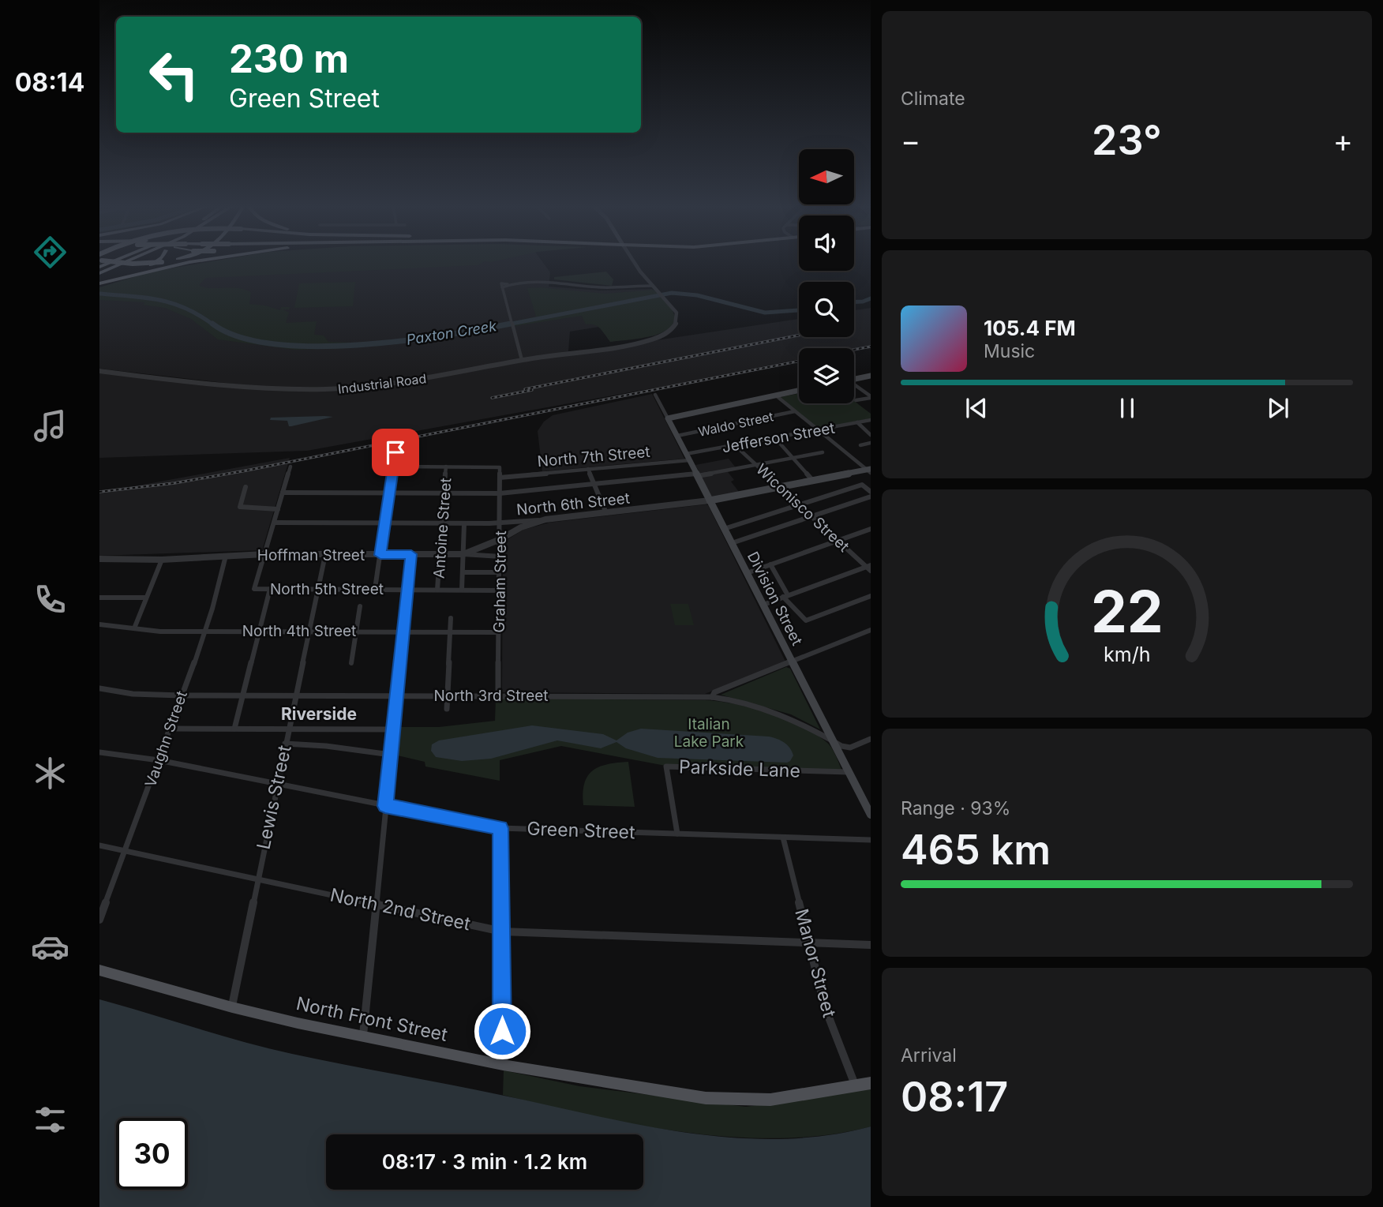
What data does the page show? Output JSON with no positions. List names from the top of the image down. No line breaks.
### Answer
{"streets":{"main road":["North 6th Street","Division Street","North Front Street"],"street":["Industrial Road","Waldo Street","Jefferson Street","North 7th Street","Wiconisco Street","Antoine Street","Hoffman Street","Graham Street","North 5th Street","North 4th Street","North 3rd Street","Vaughn Street","Parkside Lane","Lewis Street","Green Street","North 2nd Street","Manor Street"]},"crossings":[["Waldo Street","Division Street"],["Jefferson Street","Wiconisco Street"],["Jefferson Street","Division Street"],["North 7th Street","Graham Street"],["North 7th Street","Division Street"],["North 6th Street","Wiconisco Street"],["North 6th Street","Antoine Street"],["North 6th Street","Hoffman Street"],["North 6th Street","Graham Street"],["North 6th Street","Division Street"],["Antoine Street","Hoffman Street"],["Antoine Street","Graham Street"],["Antoine Street","North 5th Street"],["Hoffman Street","Graham Street"],["Hoffman Street","North 5th Street"],["Hoffman Street","Vaughn Street"],["Hoffman Street","Lewis Street"],["Graham Street","North 5th Street"],["Graham Street","North 4th Street"],["Graham Street","North 3rd Street"],["North 5th Street","Lewis Street"],["Division Street","North 3rd Street"],["Division Street","Parkside Lane"],["North 4th Street","Vaughn Street"],["North 4th Street","Lewis Street"],["North 3rd Street","Vaughn Street"],["North 3rd Street","Lewis Street"],["Vaughn Street","Green Street"],["Vaughn Street","North 2nd Street"],["Parkside Lane","Green Street"],["Lewis Street","Green Street"],["Lewis Street","North 2nd Street"],["Lewis Street","North Front Street"],["Green Street","Manor Street"],["North 2nd Street","Manor Street"],["Manor Street","North Front Street"]],"districts":["Riverside"],"water":["Paxton Creek"],"parks":["Italian Lake Park"],"north":"left","page":{"tabs":"08:14","tile":["Climate",["Range · 93%","465 km"],["Arrival","08:17"]],"turn":["230 m","Green Street"],"heat":["−","23°","+"],"song":["105.4 FM","Music"],"limit":"30","trip":"08:17 · 3 min · 1.2 km","gauge":["22","km/h"]}}
